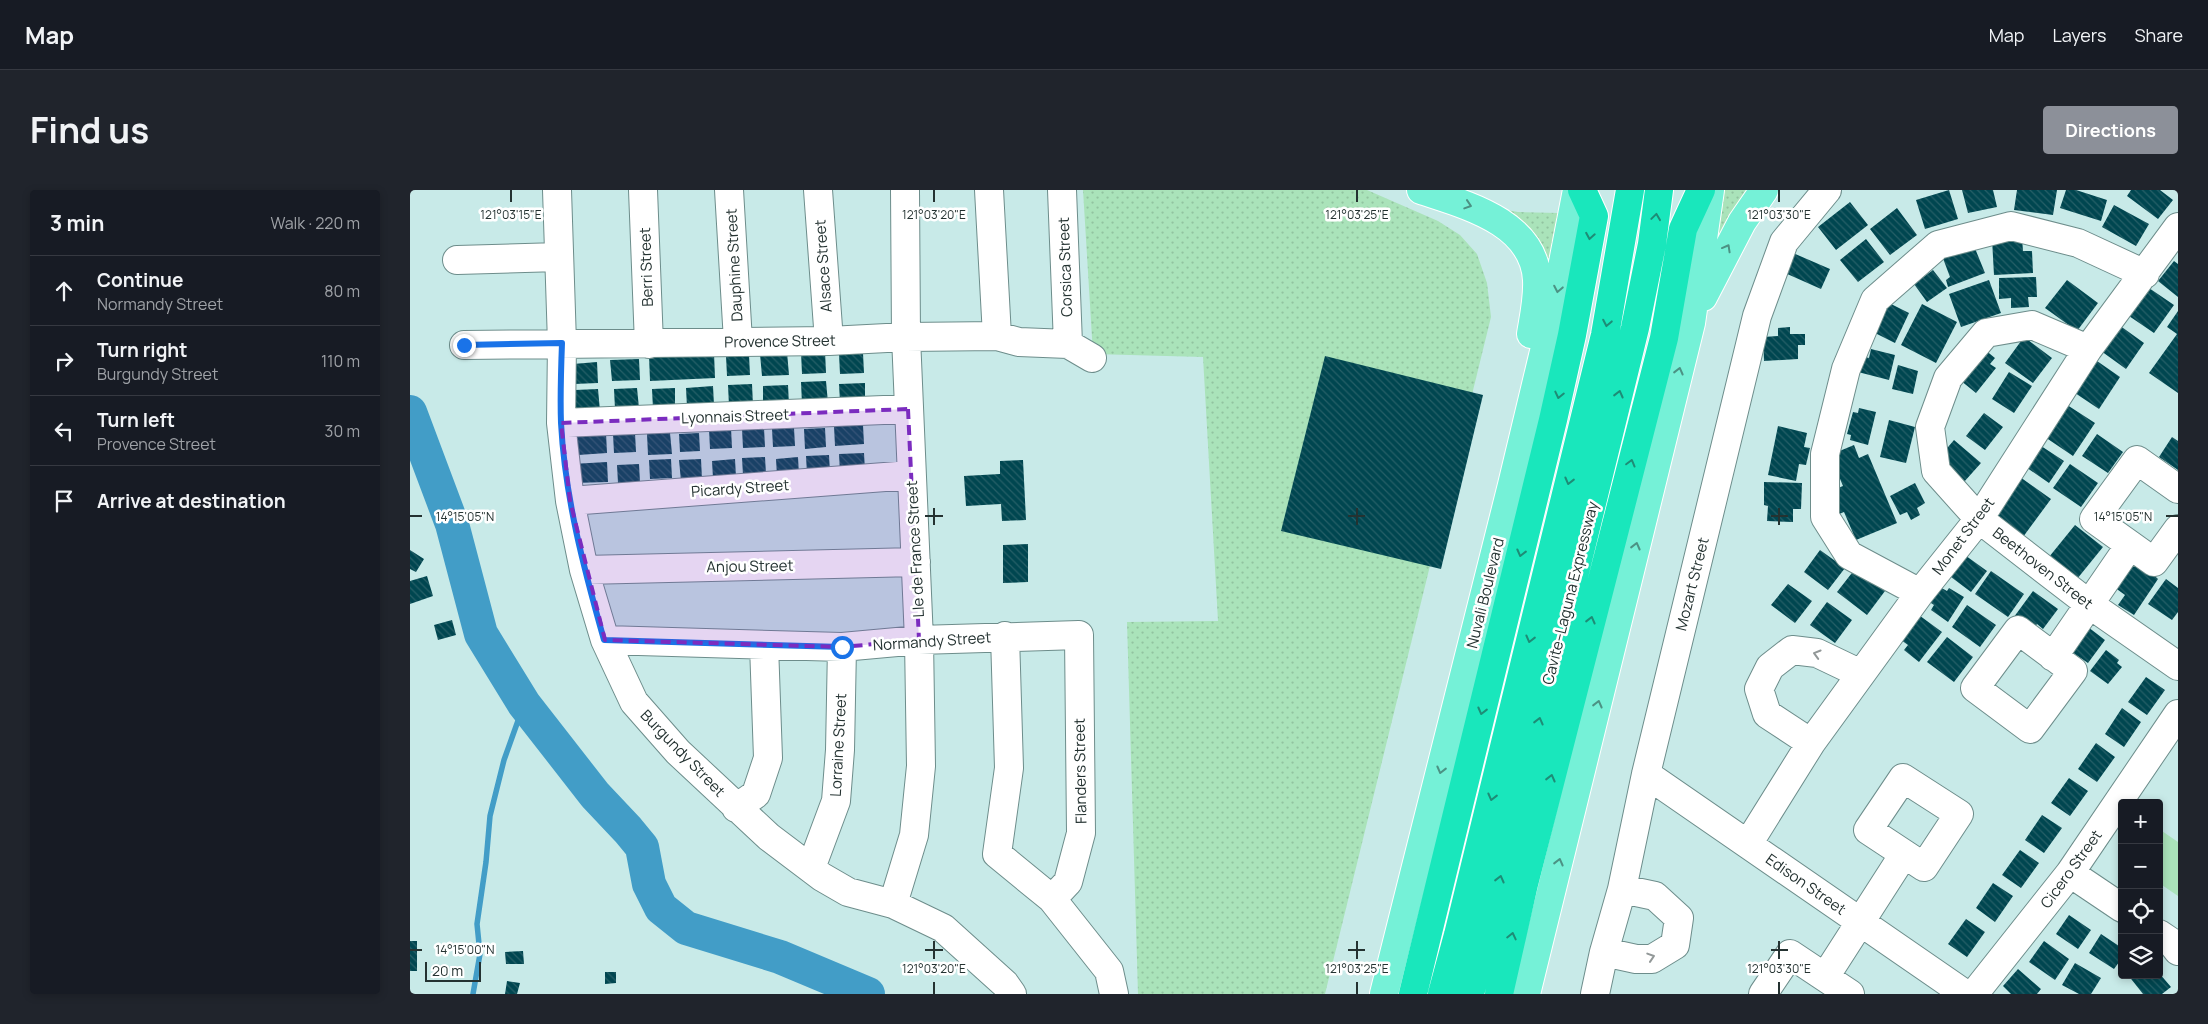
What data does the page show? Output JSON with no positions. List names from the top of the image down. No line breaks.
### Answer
{"streets":{"highway":["Cavite–Laguna Expressway"],"main road":["Nuvali Boulevard"],"street":["Dauphine Street","Alsace Street","Berri Street","Corsica Street","Provence Street","Lyonnais Street","Picardy Street","Monet Street","Lle de France Street","Anjou Street","Beethoven Street","Mozart Street","Normandy Street","Lorraine Street","Burgundy Street","Flanders Street","Cicero Street","Edison Street"]},"crossings":[["Dauphine Street","Provence Street"],["Alsace Street","Provence Street"],["Berri Street","Provence Street"],["Corsica Street","Provence Street"],["Provence Street","Lle de France Street"],["Provence Street","Burgundy Street"],["Lyonnais Street","Lle de France Street"],["Lyonnais Street","Burgundy Street"],["Picardy Street","Lle de France Street"],["Picardy Street","Burgundy Street"],["Monet Street","Beethoven Street"],["Monet Street","Edison Street"],["Lle de France Street","Anjou Street"],["Lle de France Street","Normandy Street"],["Lle de France Street","Burgundy Street"],["Anjou Street","Burgundy Street"],["Mozart Street","Edison Street"],["Normandy Street","Lorraine Street"],["Normandy Street","Burgundy Street"],["Normandy Street","Flanders Street"],["Lorraine Street","Burgundy Street"]],"scale_bar":"20 m","page":{"header":"Map","nav":["Map","Layers","Share"],"title":"Find us","buttons":"Directions","heading":["3 min","Walk · 220 m"],"list":[["Continue","Normandy Street","80 m"],["Turn right","Burgundy Street","110 m"],["Turn left","Provence Street","30 m"],"Arrive at destination"],"map_buttons":["+","−"],"scale":"20 m"},"coordinates":["121°03'15\"E","121°03'20\"E","121°03'25\"E","121°03'30\"E","14°15'05\"N","14°15'00\"N"]}
